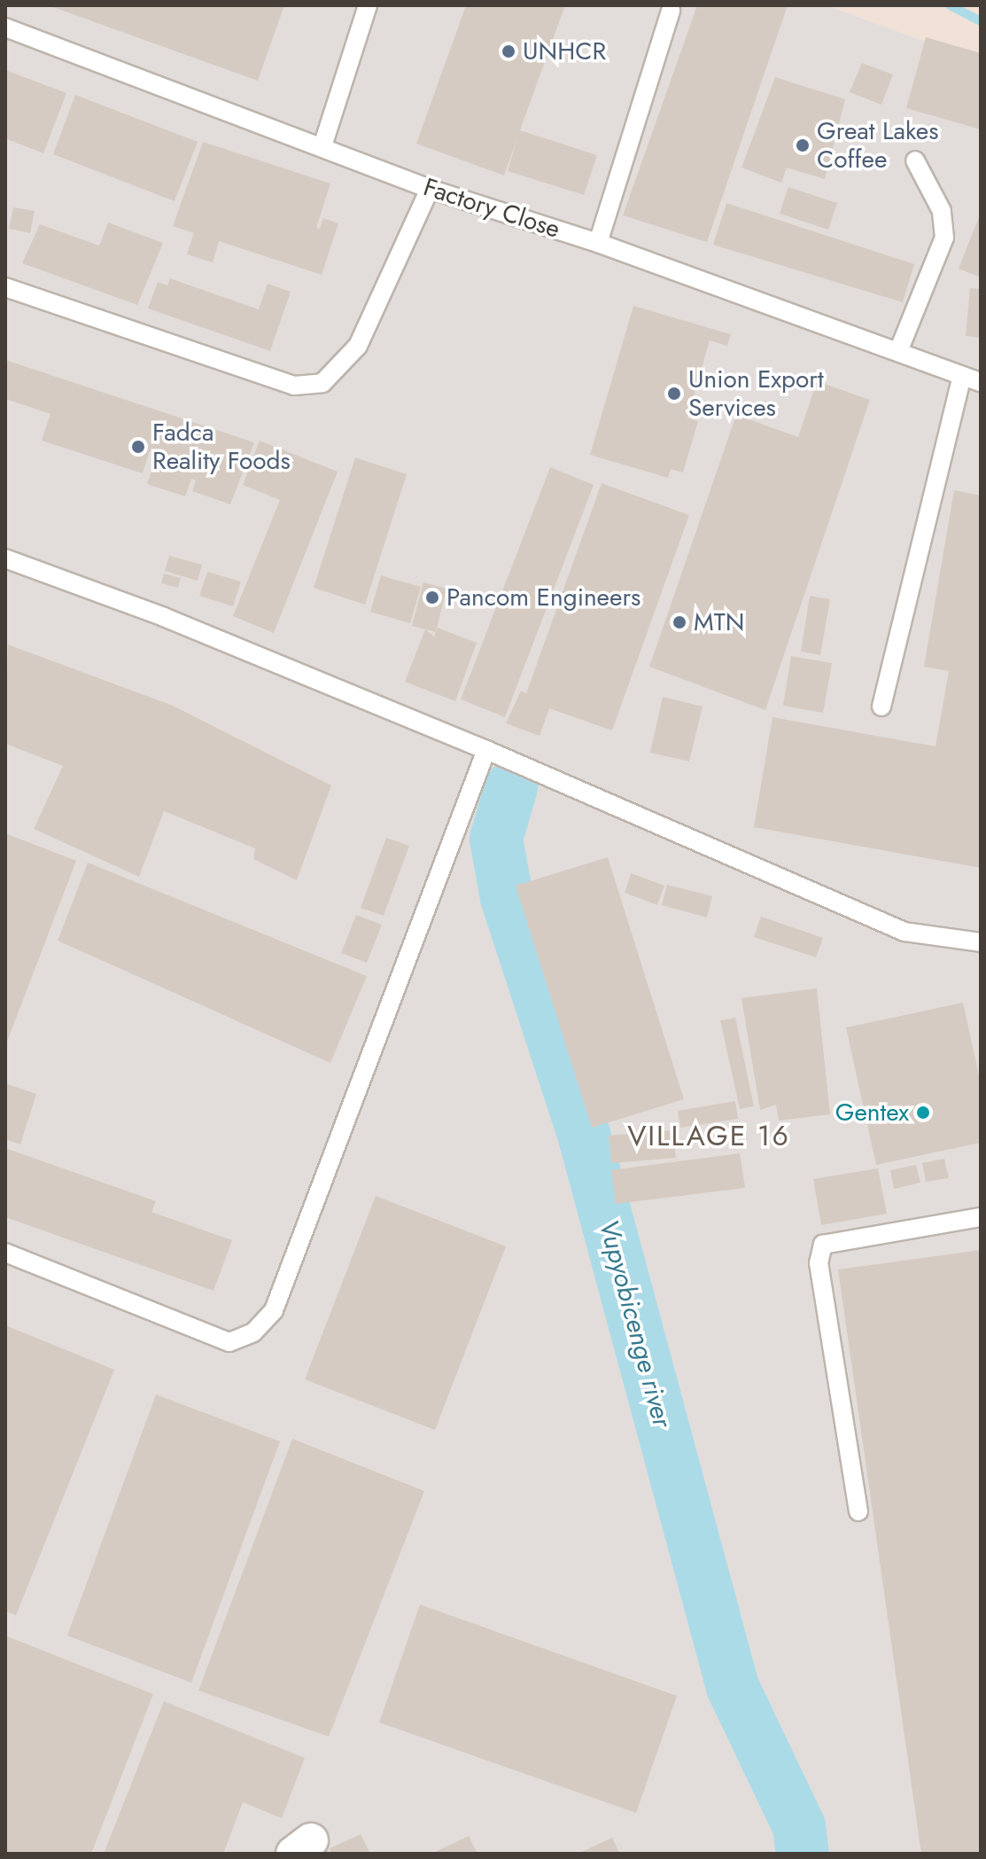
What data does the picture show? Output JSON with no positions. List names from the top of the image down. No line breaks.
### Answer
{"streets":{"lane":["Factory Close"]},"districts":["VILLAGE 16"],"water":["Vupyobicenge river"],"places":["UNHCR","Great Lakes Coffee","Union Export Services","Fadca Reality Foods","Pancom Engineers","MTN","Gentex"]}
